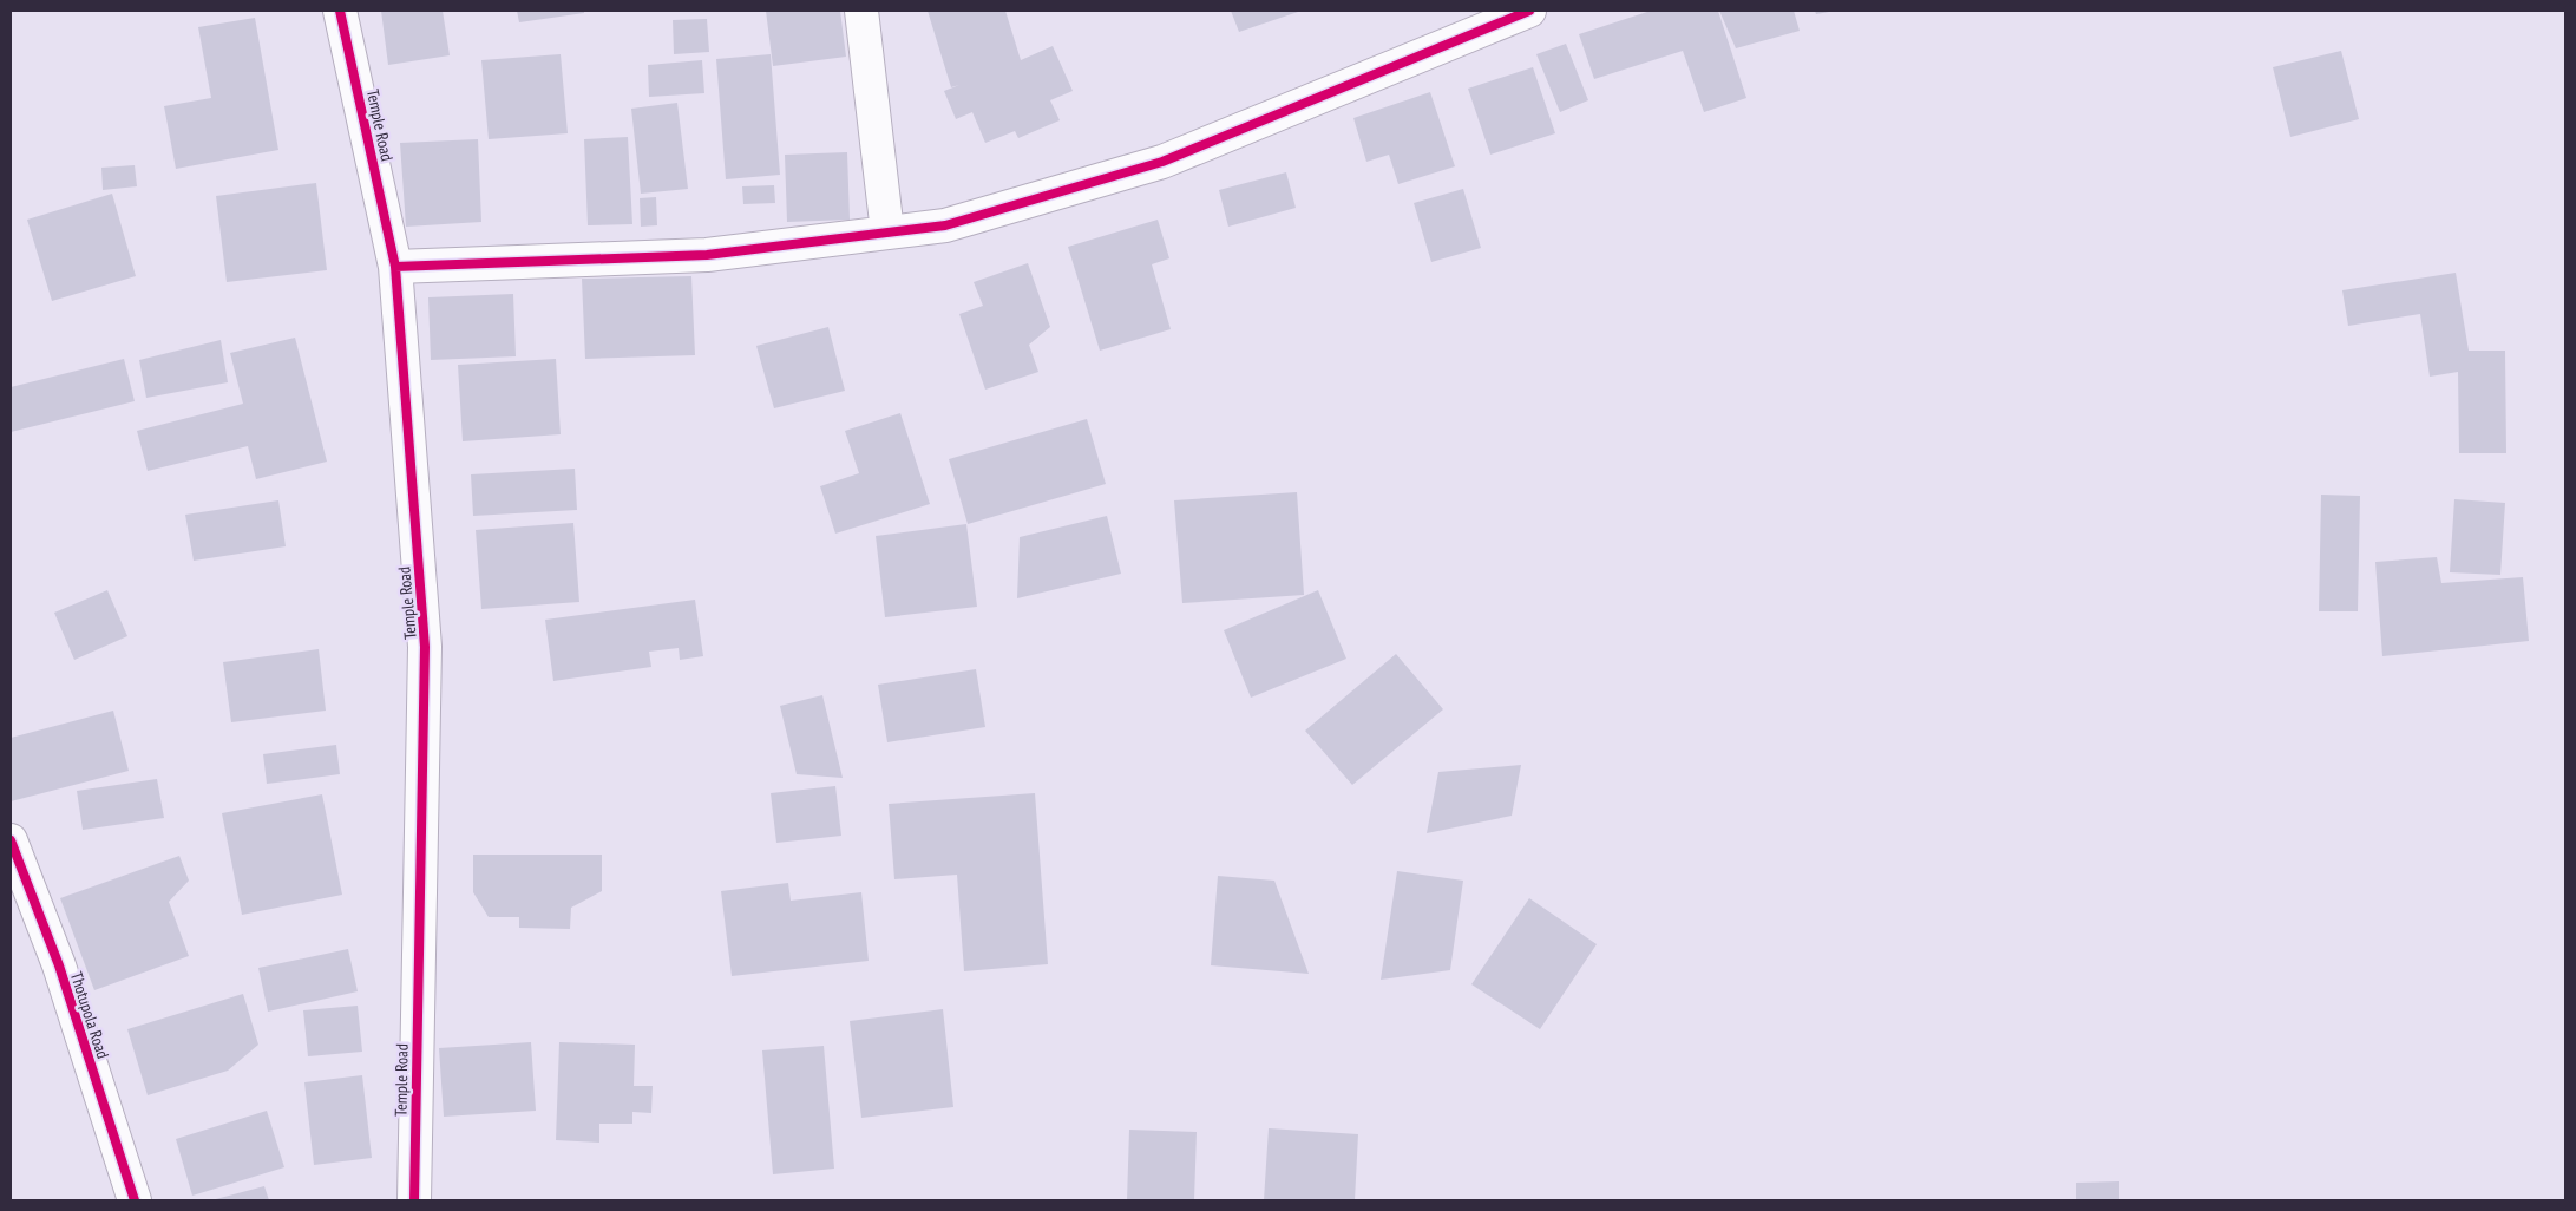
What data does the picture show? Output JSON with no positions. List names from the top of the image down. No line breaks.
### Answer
{"streets":{"street":["Temple Road","Thotupola Road"]}}
